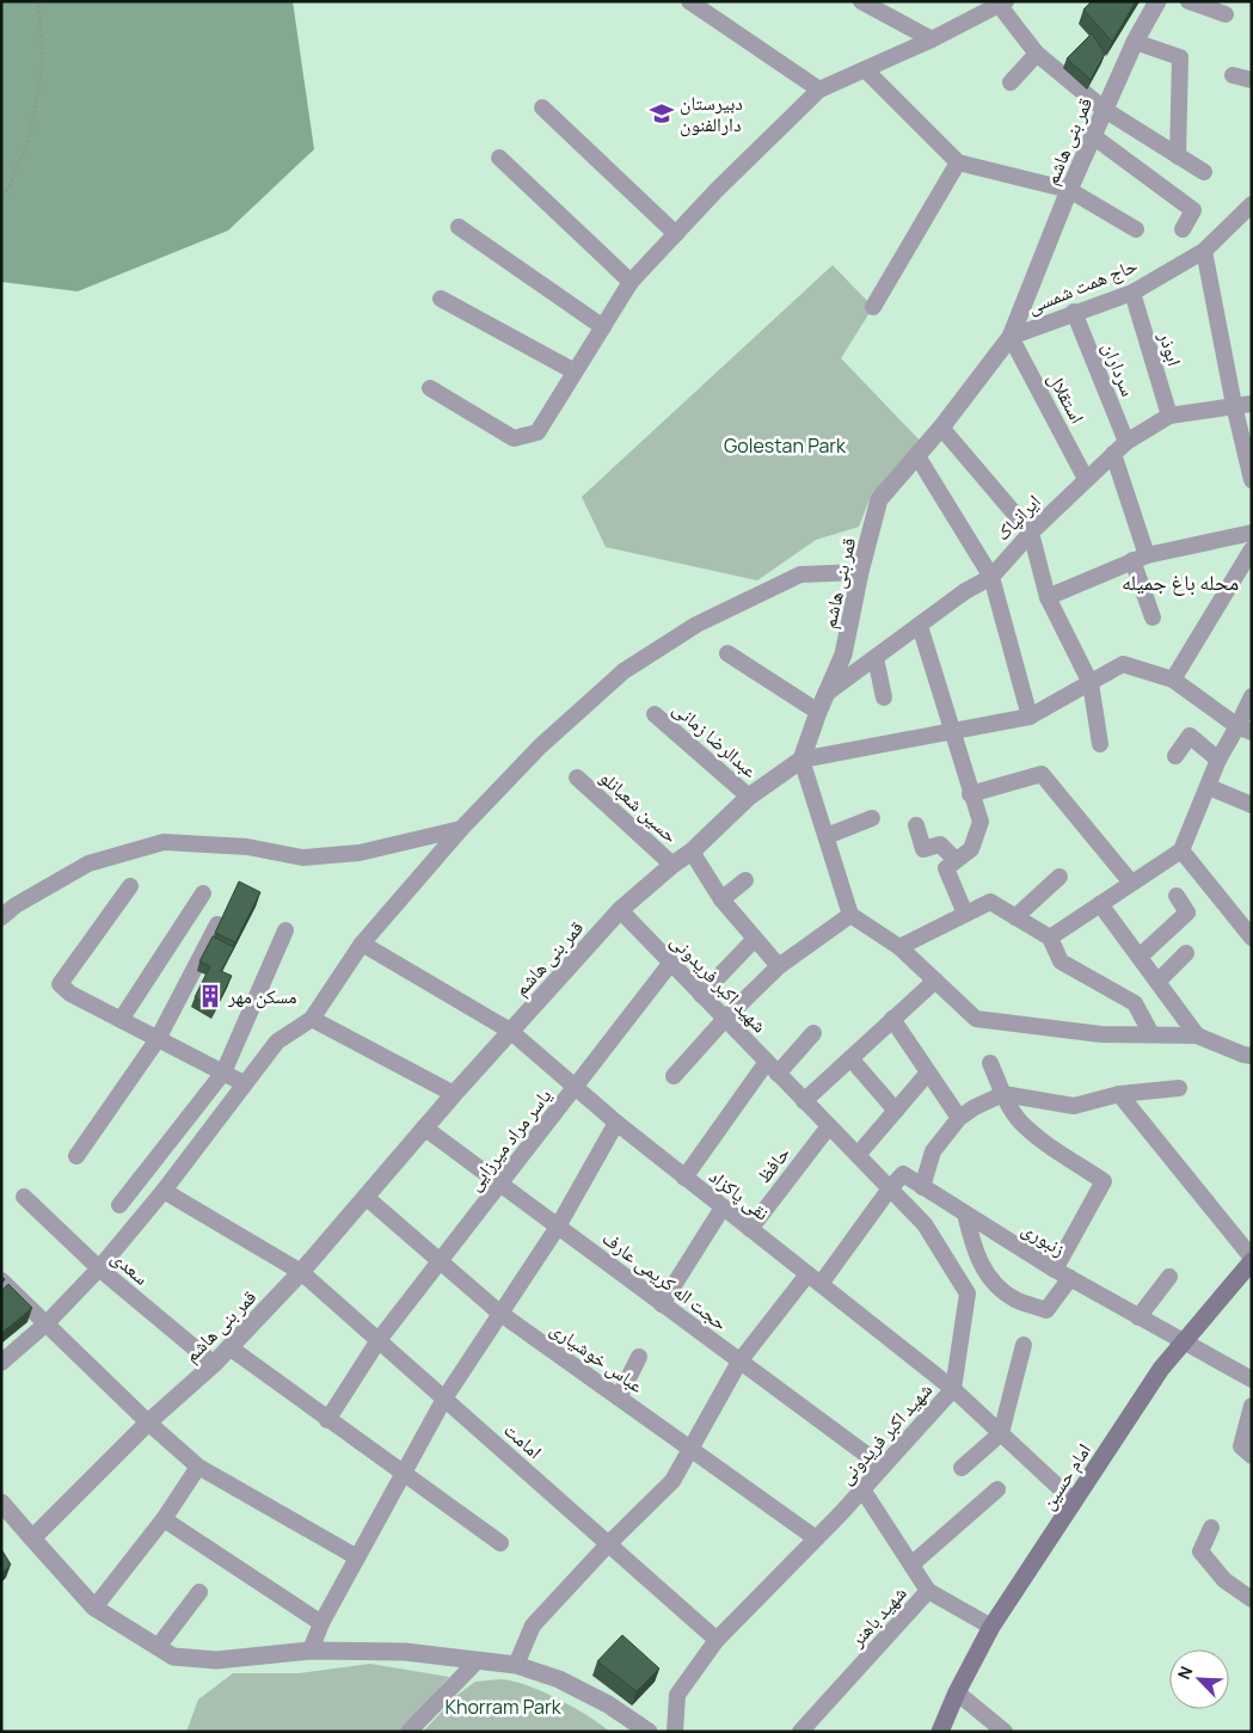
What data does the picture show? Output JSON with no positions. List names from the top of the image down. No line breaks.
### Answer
{"streets":{"main road":["امام حسین"],"street":["قمر بنی هاشم","حاج همت شمسی","ابوذر","سرداران","استقلال","ایرانپاک","عبدالرضا زمانی","حسین شعبانلو","شهید اکبر فریدونی","یاسر مراد میرزایی","حافظ","نقی پاکزاد","زنبوری","سعدی","حجت اله کریمی عارف","عباس خوشیاری","امامت","شهید باهنر"]},"crossings":[["قمر بنی هاشم","حاج همت شمسی"],["قمر بنی هاشم","استقلال"],["قمر بنی هاشم","ایرانپاک"],["قمر بنی هاشم","عبدالرضا زمانی"],["قمر بنی هاشم","حسین شعبانلو"],["قمر بنی هاشم","شهید اکبر فریدونی"],["قمر بنی هاشم","نقی پاکزاد"],["قمر بنی هاشم","سعدی"],["قمر بنی هاشم","حجت اله کریمی عارف"],["قمر بنی هاشم","عباس خوشیاری"],["قمر بنی هاشم","امامت"],["حاج همت شمسی","ابوذر"],["حاج همت شمسی","سرداران"],["حاج همت شمسی","استقلال"],["ابوذر","ایرانپاک"],["سرداران","ایرانپاک"],["استقلال","ایرانپاک"],["شهید اکبر فریدونی","یاسر مراد میرزایی"],["شهید اکبر فریدونی","حافظ"],["شهید اکبر فریدونی","نقی پاکزاد"],["شهید اکبر فریدونی","زنبوری"],["شهید اکبر فریدونی","حجت اله کریمی عارف"],["شهید اکبر فریدونی","عباس خوشیاری"],["شهید اکبر فریدونی","امامت"],["شهید اکبر فریدونی","شهید باهنر"],["یاسر مراد میرزایی","نقی پاکزاد"],["یاسر مراد میرزایی","حجت اله کریمی عارف"],["یاسر مراد میرزایی","عباس خوشیاری"],["یاسر مراد میرزایی","امامت"],["حافظ","نقی پاکزاد"],["نقی پاکزاد","امام حسین"],["زنبوری","امام حسین"]],"districts":["محله باغ‌ جمیله"],"parks":["Golestan Park","Khorram Park"],"places":{"school or university":["دبیرستان دارالفنون"],"building":["مسکن مهر"]},"north":"top left"}
